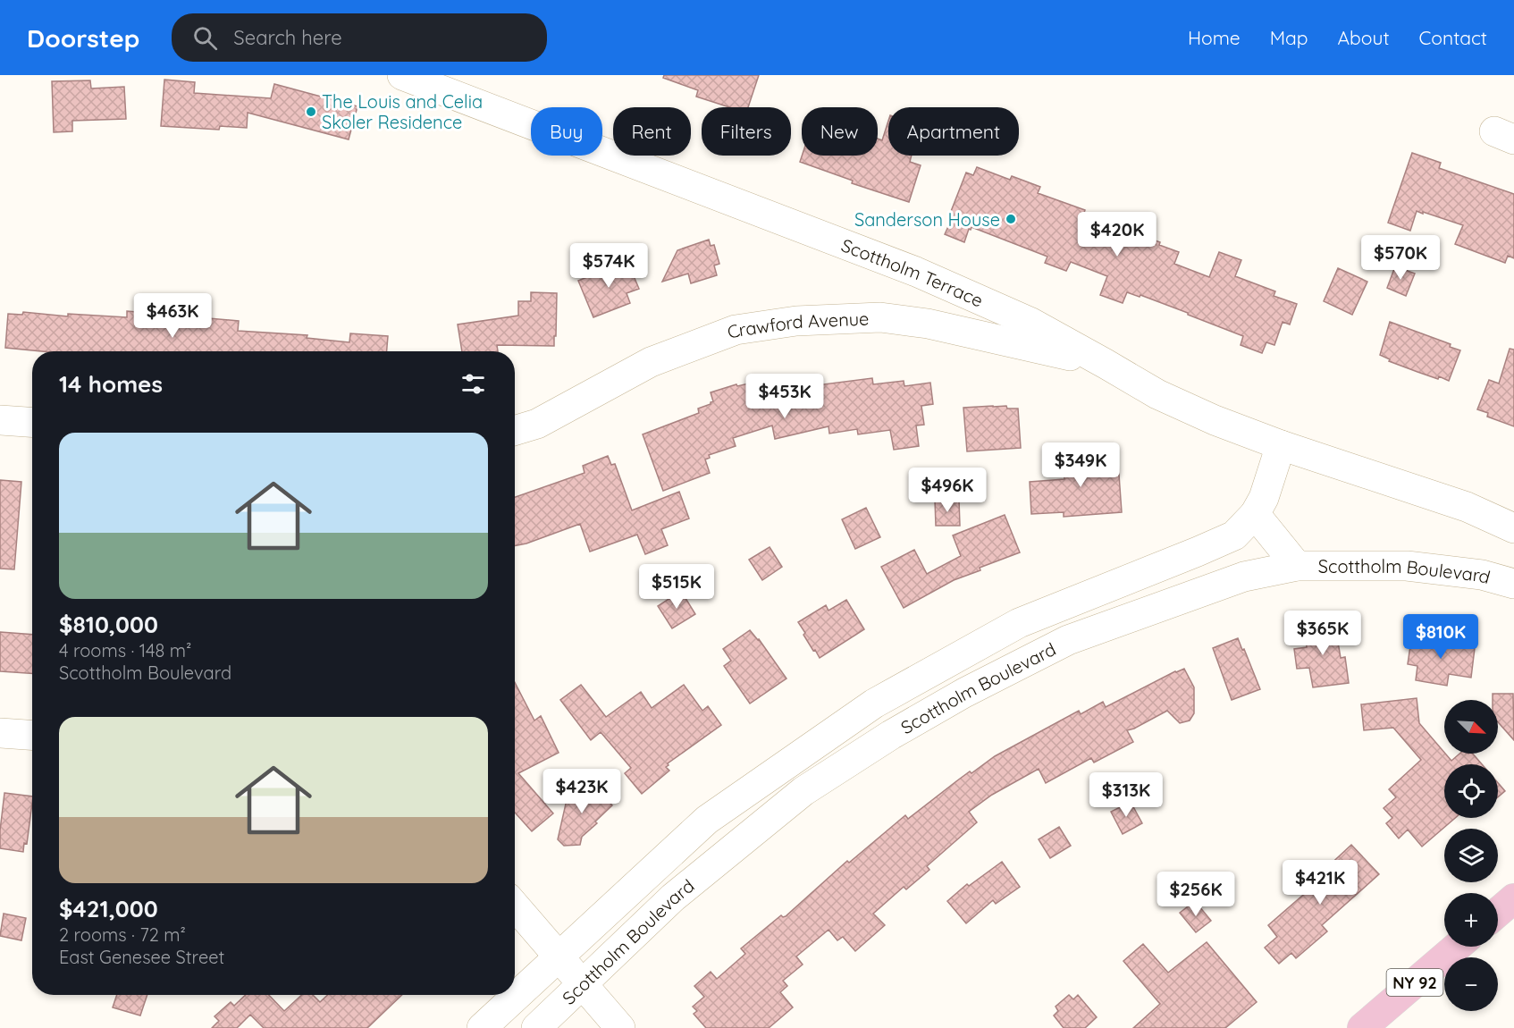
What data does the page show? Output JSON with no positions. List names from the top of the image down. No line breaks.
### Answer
{"streets":{"main road":["NY 92"],"street":["Scottholm Terrace","Crawford Avenue","Scottholm Boulevard"]},"crossings":[["Scottholm Terrace","Crawford Avenue"]],"places":["The Louis and Celia Skoler Residence","Sanderson House"],"north":"bottom right","page":{"header":"Doorstep","search":"Search here","nav":["Home","Map","About","Contact"],"chip":["Buy","Rent","Filters","New","Apartment"],"price":["$420K","$570K","$574K","$463K","$453K","$349K","$496K","$515K","$365K","$810K","$423K","$313K","$421K","$256K"],"heading":"14 homes","list":[{"name":"$810,000","note":"4 rooms · 148 m² · Scottholm Boulevard"},{"name":"$421,000","note":"2 rooms · 72 m² · East Genesee Street"}],"map_buttons":["+","−"]}}
